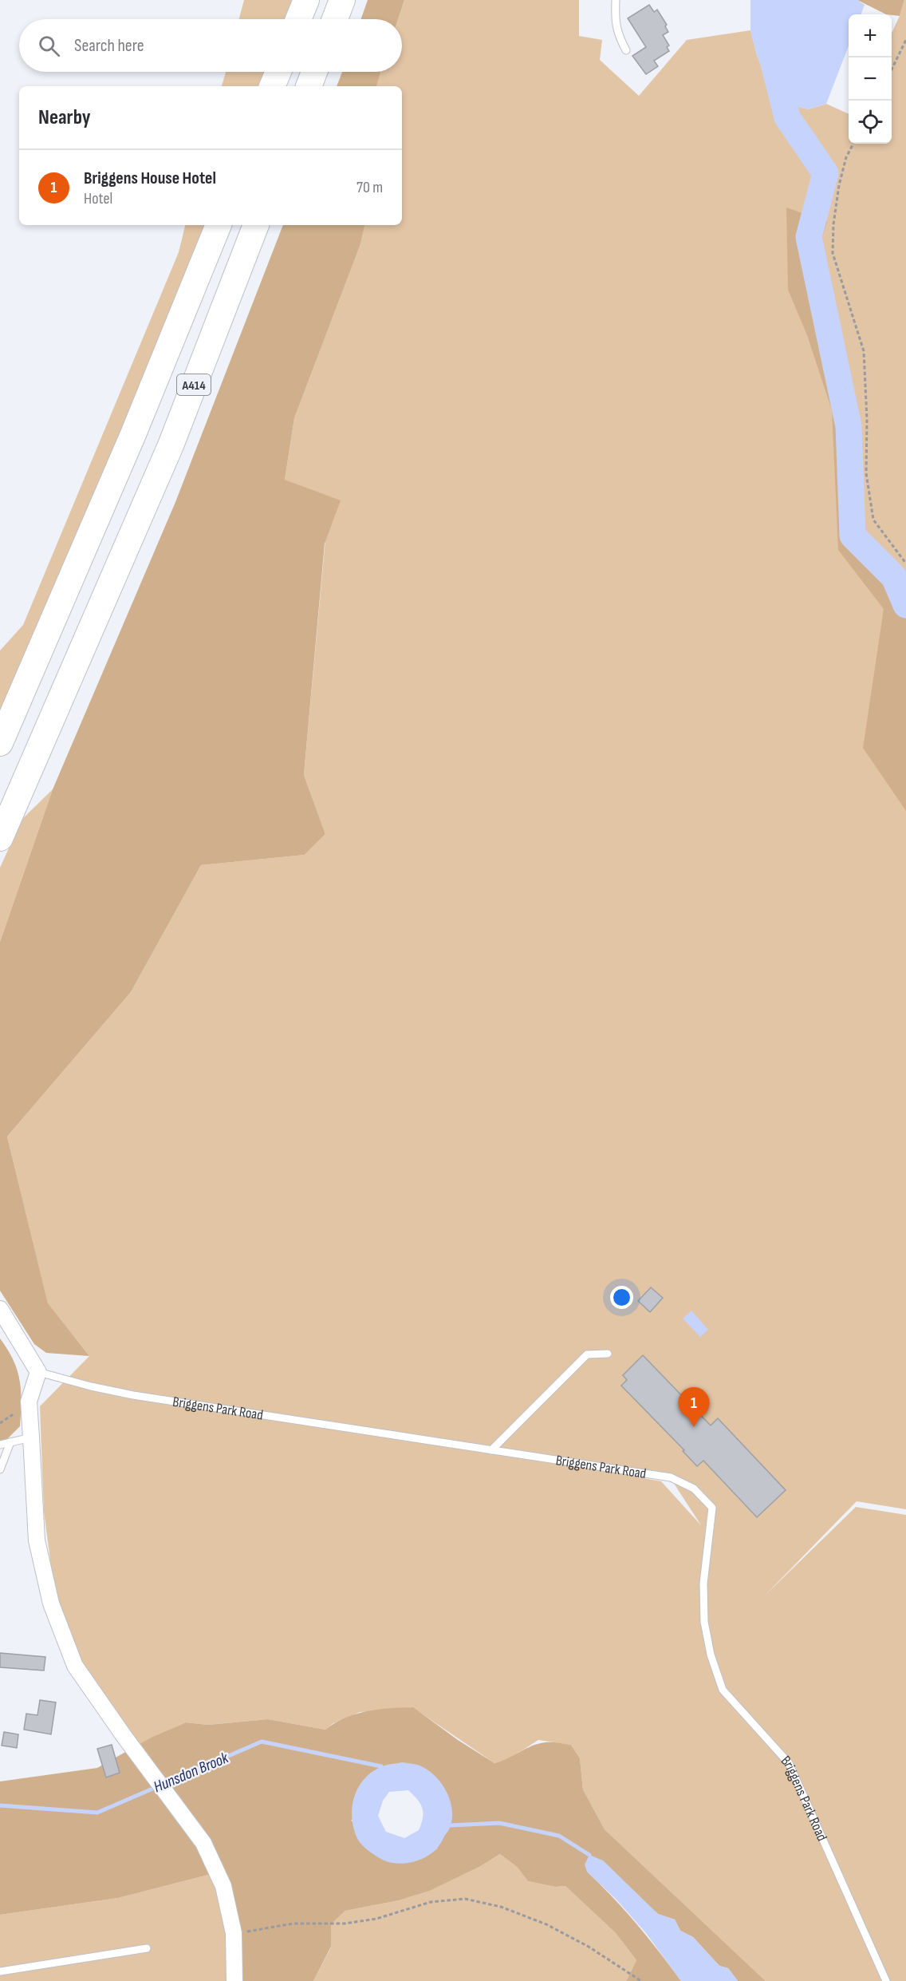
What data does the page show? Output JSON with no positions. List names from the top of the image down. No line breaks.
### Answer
{"streets":{"highway":["A414"],"lane":["Briggens Park Road"]},"water":["Hunsdon Brook"],"page":{"map_buttons":["+","−"],"search":"Search here","heading":"Nearby","list":[{"mark":"1","name":"Briggens House Hotel","note":"Hotel","value":"70 m"}],"pins":"1"}}
